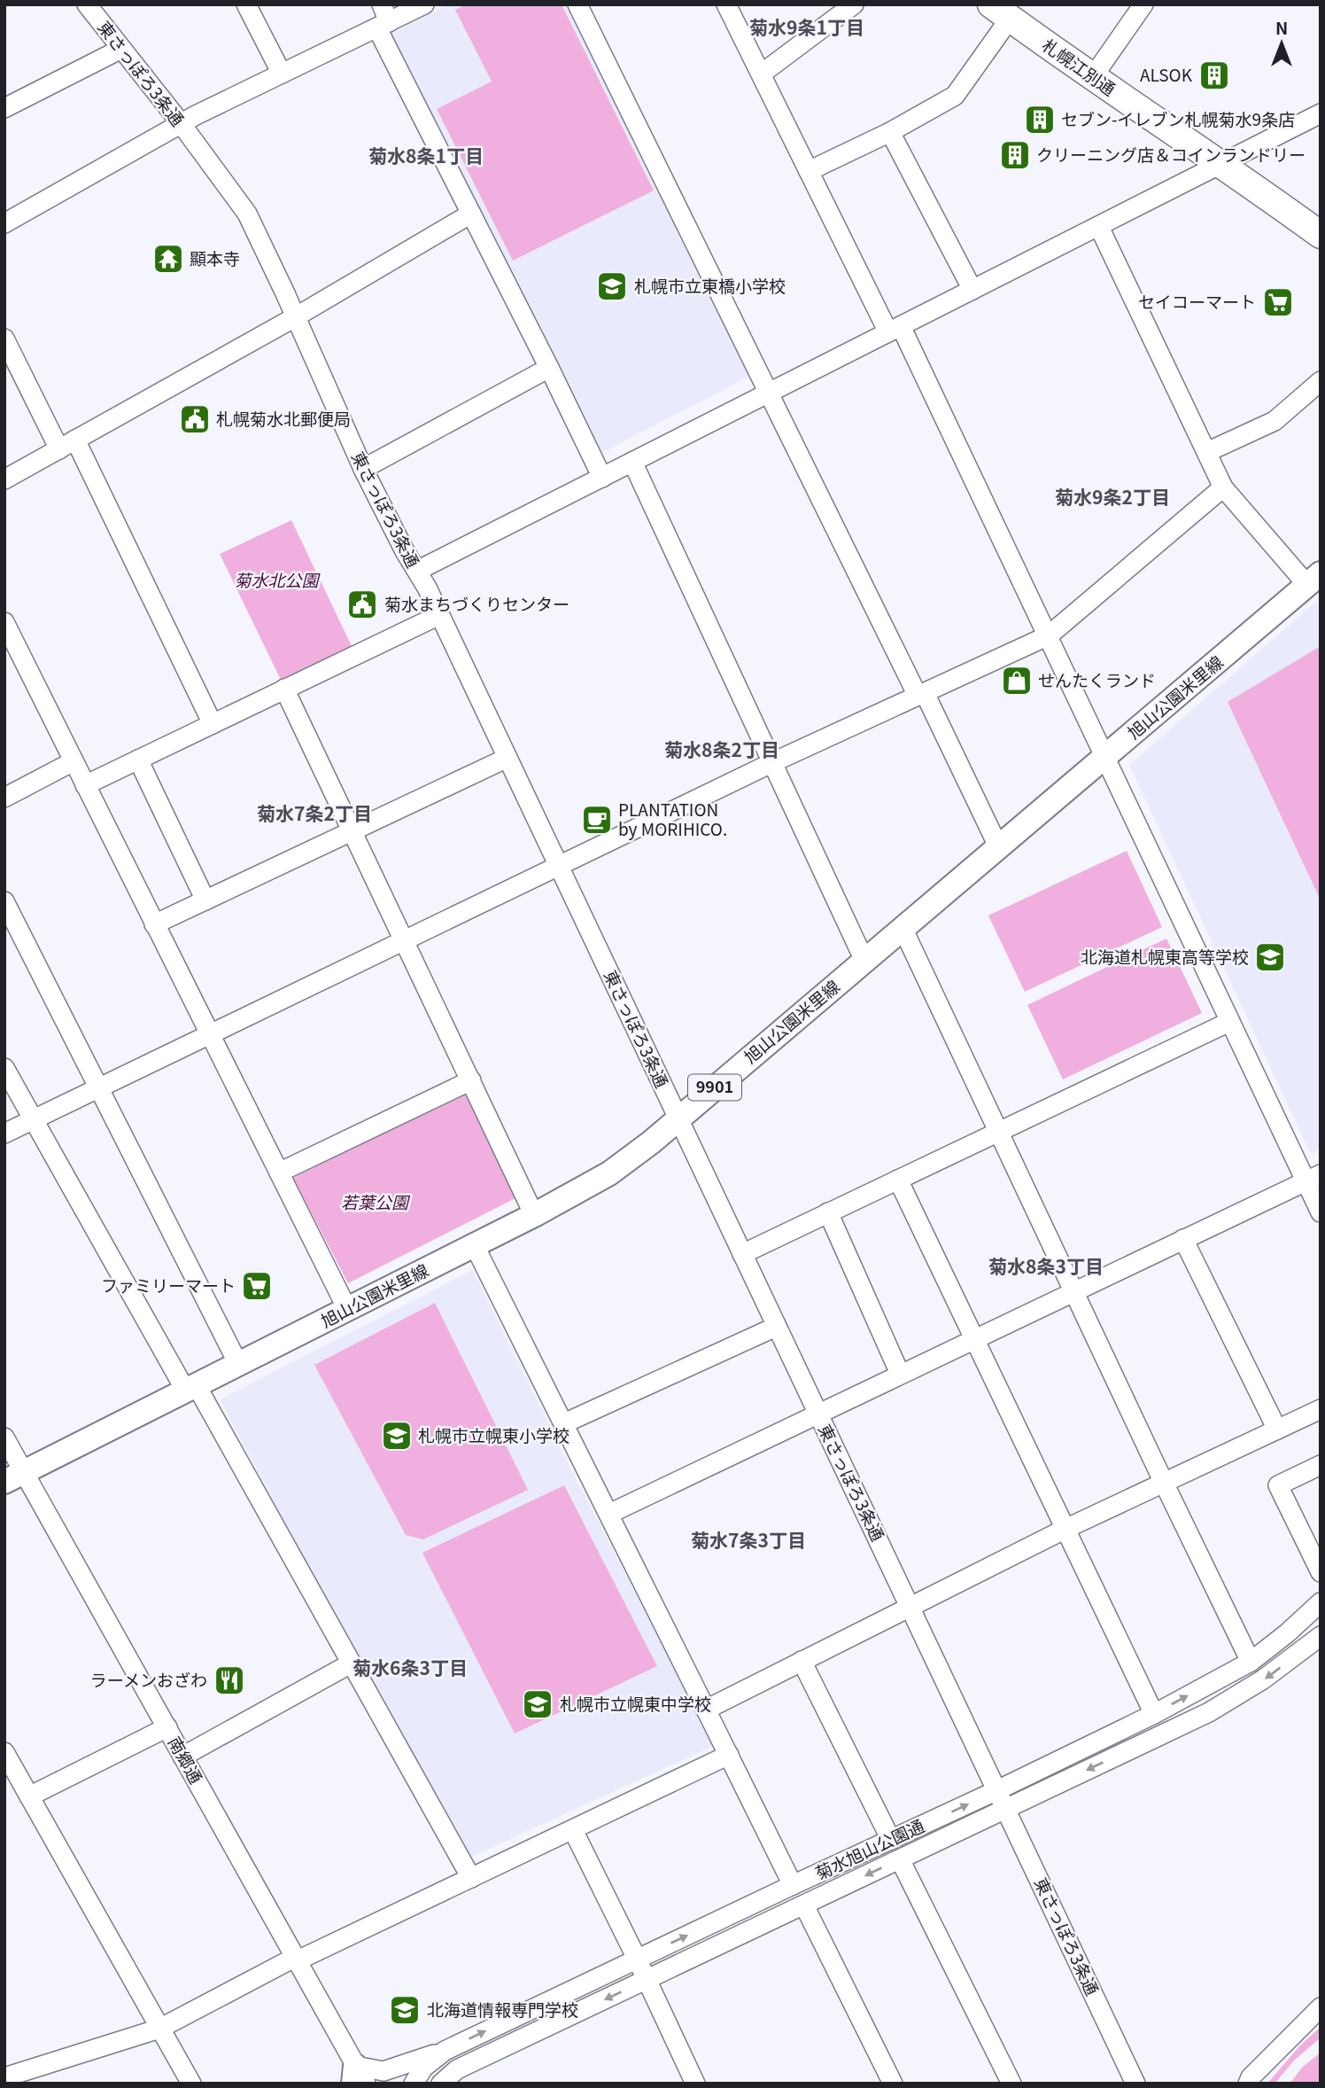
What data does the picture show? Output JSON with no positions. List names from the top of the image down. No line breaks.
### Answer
{"streets":{"highway":["札幌江別通"],"main road":["旭山公園米里線","9901"],"street":["東さっぽろ3条通","南郷通","菊水旭山公園通"]},"crossings":[["東さっぽろ3条通","旭山公園米里線"],["東さっぽろ3条通","菊水旭山公園通"],["旭山公園米里線","南郷通"]],"districts":["菊水9条1丁目","菊水8条1丁目","菊水9条2丁目","菊水8条2丁目","菊水7条2丁目","菊水8条3丁目","菊水7条3丁目","菊水6条3丁目"],"parks":["菊水北公園","若葉公園"],"places":{"building":["ALSOK","セブン-イレブン札幌菊水9条店","クリーニング店＆コインランドリー"],"temple":["顯本寺"],"school or university":["札幌市立東橋小学校","北海道札幌東高等学校","札幌市立幌東小学校","札幌市立幌東中学校","北海道情報専門学校"],"supermarket":["セイコーマート","ファミリーマート"],"public building":["札幌菊水北郵便局","菊水まちづくりセンター"],"shop":["せんたくランド"],"cafe":["PLANTATION by MORIHICO."],"restaurant":["ラーメンおざわ"]},"north":"top"}
